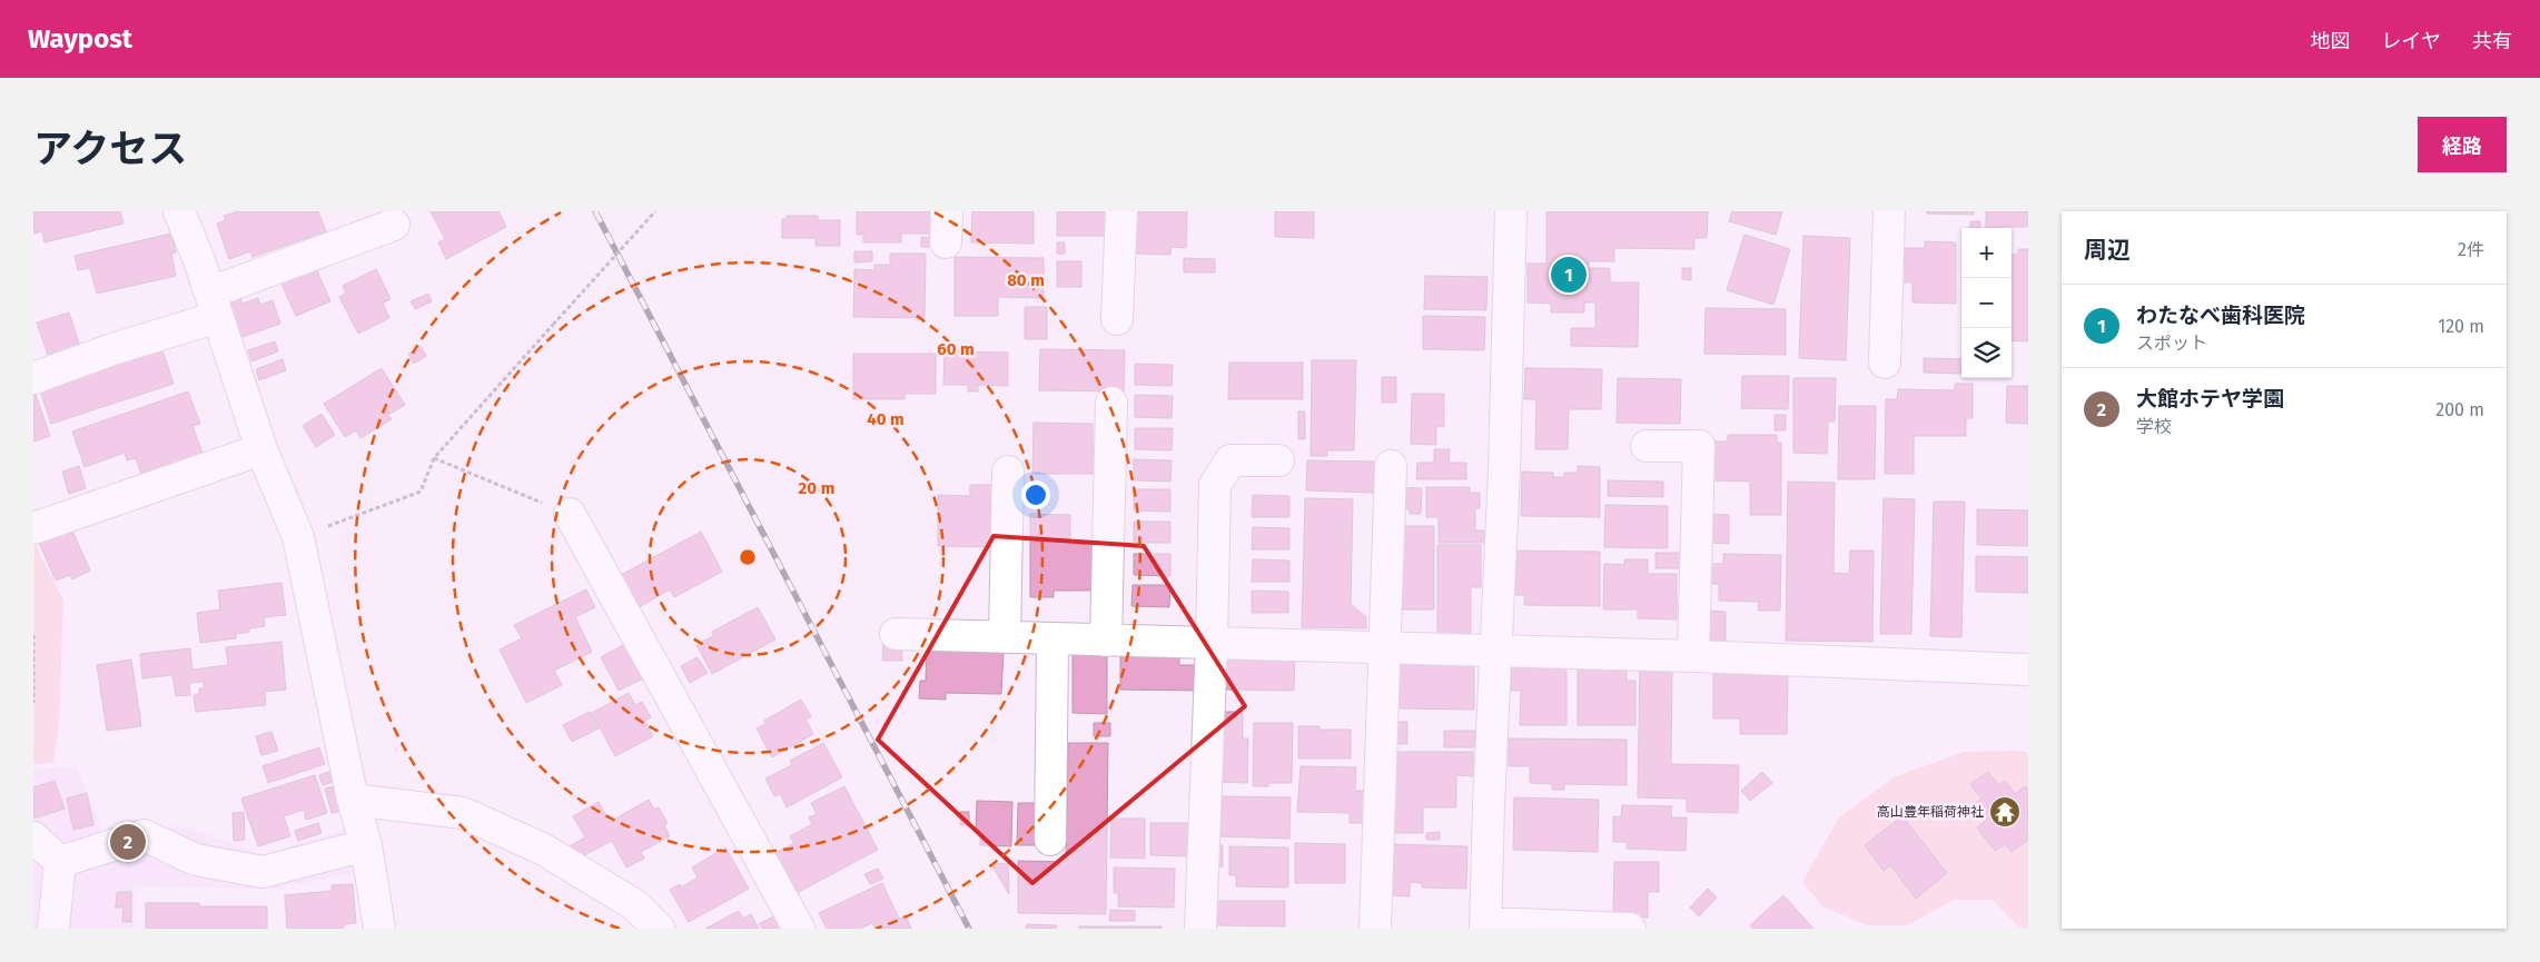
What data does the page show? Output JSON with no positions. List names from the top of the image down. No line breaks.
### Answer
{"places":{"temple":["高山豊年稲荷神社"]},"page":{"header":"Waypost","nav":["地図","レイヤ","共有"],"title":"アクセス","buttons":"経路","heading":["周辺","2件"],"map_buttons":["+","−"],"pins":["1","2"],"list":[{"mark":"1","name":"わたなべ歯科医院","note":"スポット","value":"120 m"},{"mark":"2","name":"大館ホテヤ学園","note":"学校","value":"200 m"}]},"rings":["80 m","60 m","40 m","20 m"]}
